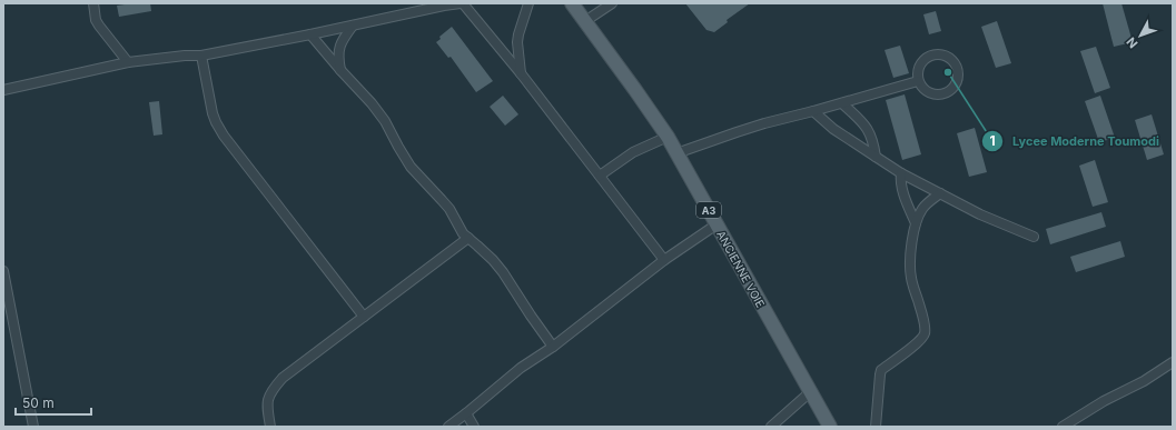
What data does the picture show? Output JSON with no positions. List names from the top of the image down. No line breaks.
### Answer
{"streets":{"main road":["A3","ANCIENNE VOIE"]},"places":["Lycee Moderne Toumodi"],"scale_bar":"50 m","north":"bottom left"}
